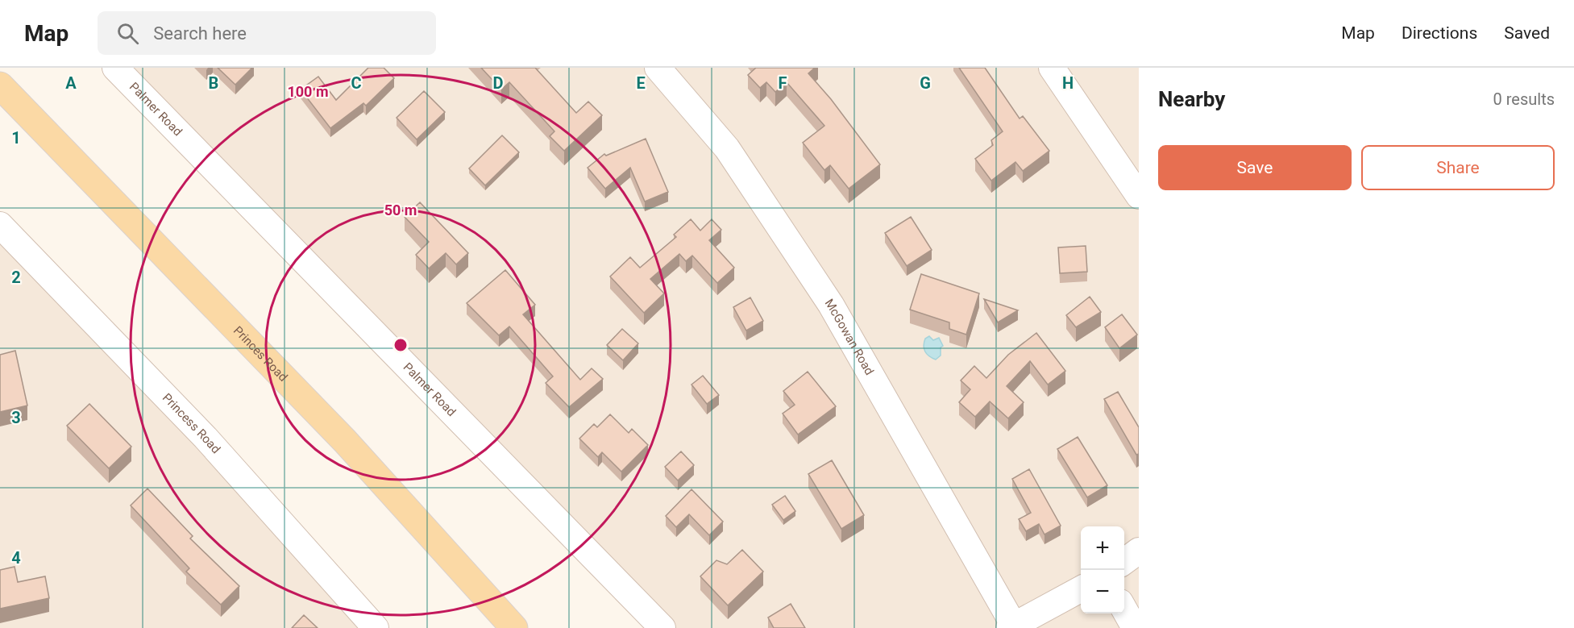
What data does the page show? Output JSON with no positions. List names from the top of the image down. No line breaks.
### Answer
{"streets":{"main road":["Princes Road"],"street":["Palmer Road","McGowan Road","Princess Road"]},"page":{"header":"Map","search":"Search here","nav":["Map","Directions","Saved"],"heading":["Nearby","0 results"],"buttons":["Save","Share"],"map_buttons":["+","−"]},"grid":{"columns":["A","B","C","D","E","F","G","H"],"rows":["1","2","3","4"]},"rings":["100 m","50 m"]}
